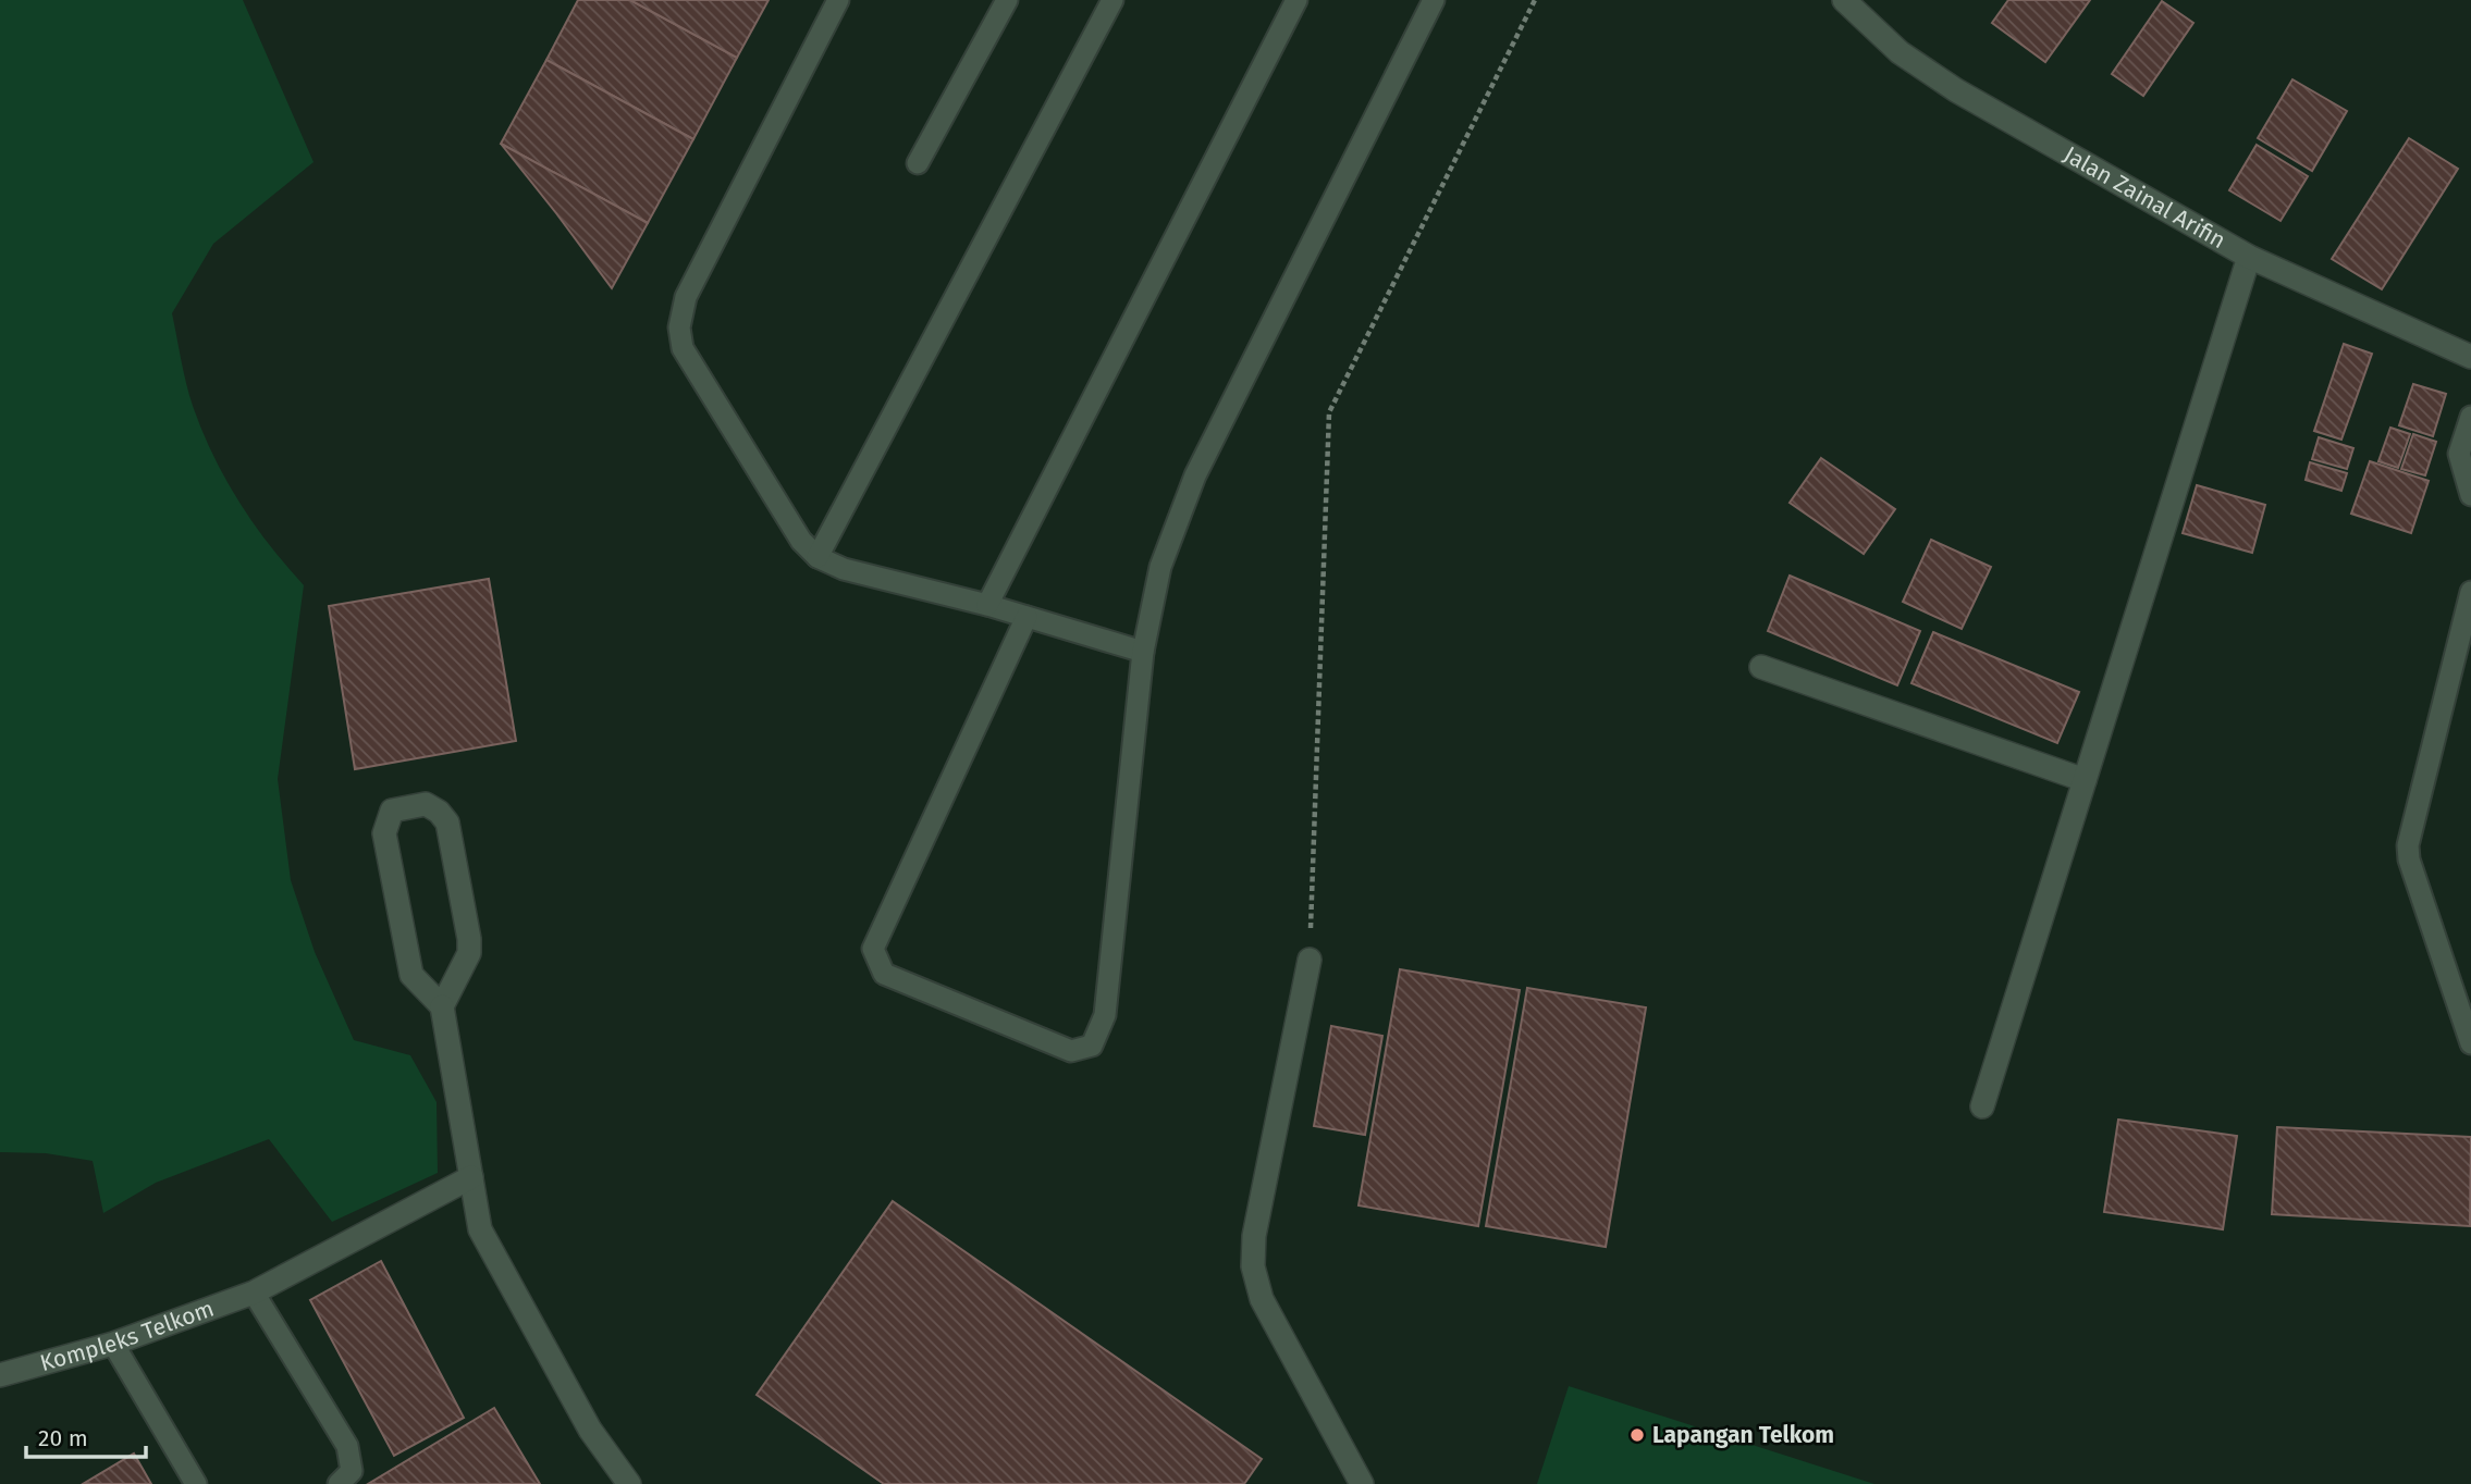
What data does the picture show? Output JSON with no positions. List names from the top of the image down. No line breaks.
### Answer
{"streets":{"street":["Jalan Zainal Arifin","Kompleks Telkom"]},"places":["Lapangan Telkom"],"scale_bar":"20 m"}
